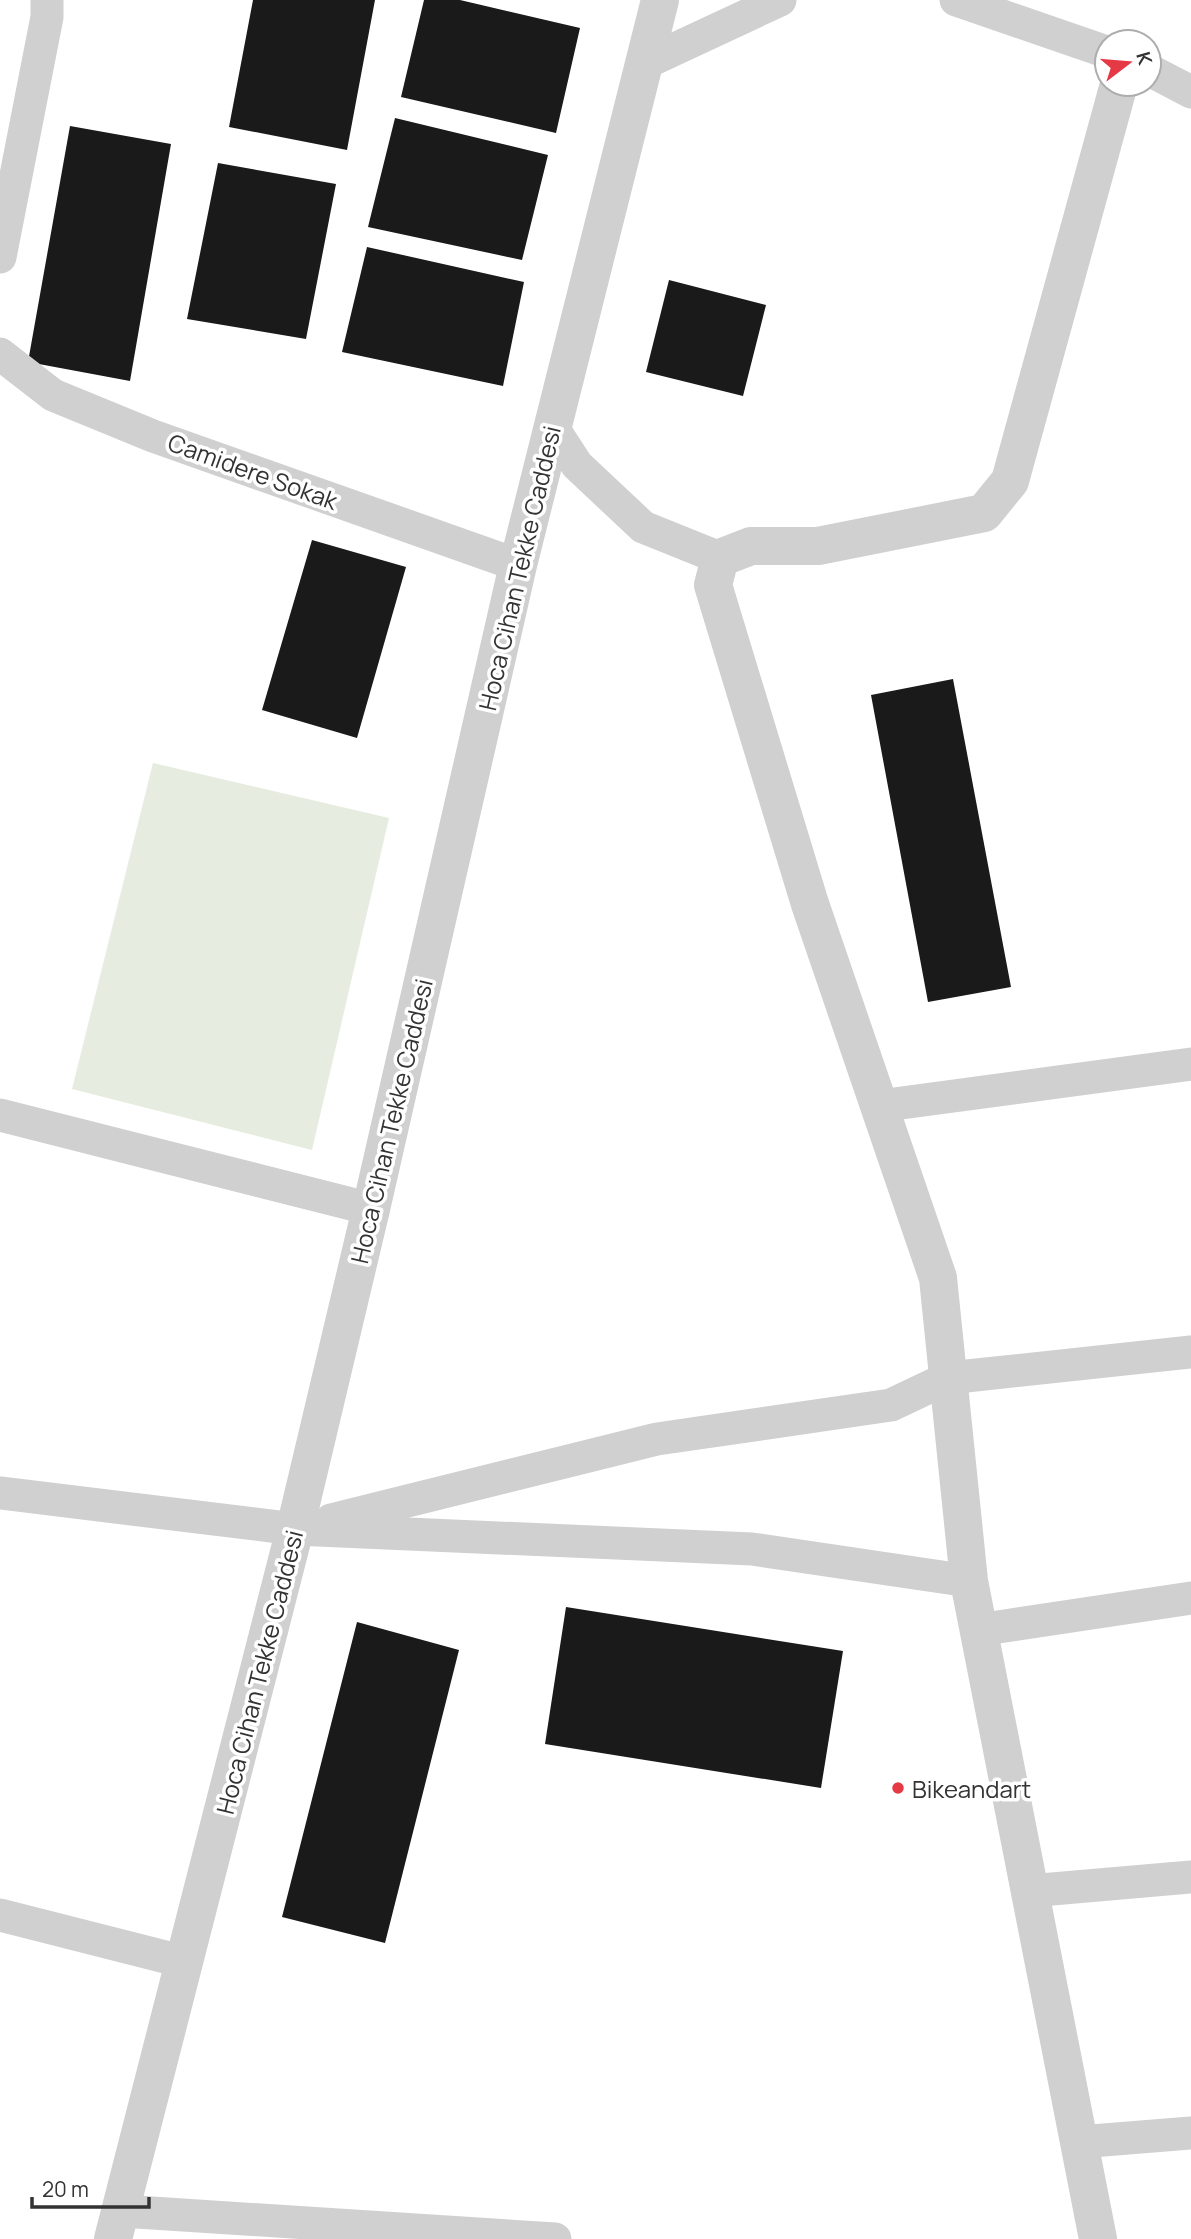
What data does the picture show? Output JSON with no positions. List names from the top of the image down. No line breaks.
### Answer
{"streets":{"street":["Camidere Sokak","Hoca Cihan Tekke Caddesi"]},"crossings":[["Camidere Sokak","Hoca Cihan Tekke Caddesi"]],"places":["Bikeandart"],"scale_bar":"20 m","north":"right"}
